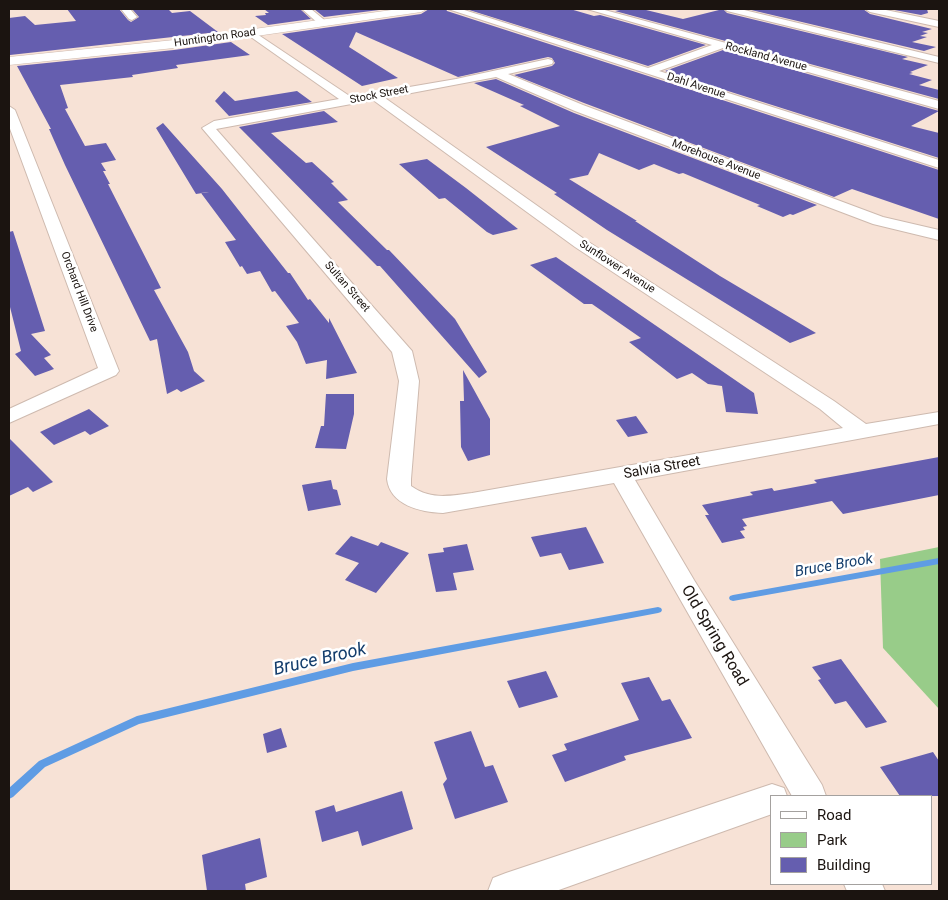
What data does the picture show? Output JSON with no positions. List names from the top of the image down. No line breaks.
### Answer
{"streets":{"main road":["Huntington Road"],"street":["Rockland Avenue","Dahl Avenue","Stock Street","Morehouse Avenue","Sunflower Avenue","Sultan Street","Orchard Hill Drive","Salvia Street","Old Spring Road"]},"crossings":[["Stock Street","Morehouse Avenue"],["Stock Street","Sunflower Avenue"],["Stock Street","Sultan Street"],["Sunflower Avenue","Salvia Street"],["Sultan Street","Salvia Street"],["Salvia Street","Old Spring Road"]],"water":["Bruce Brook"],"legend":["Road","Park","Building"]}
